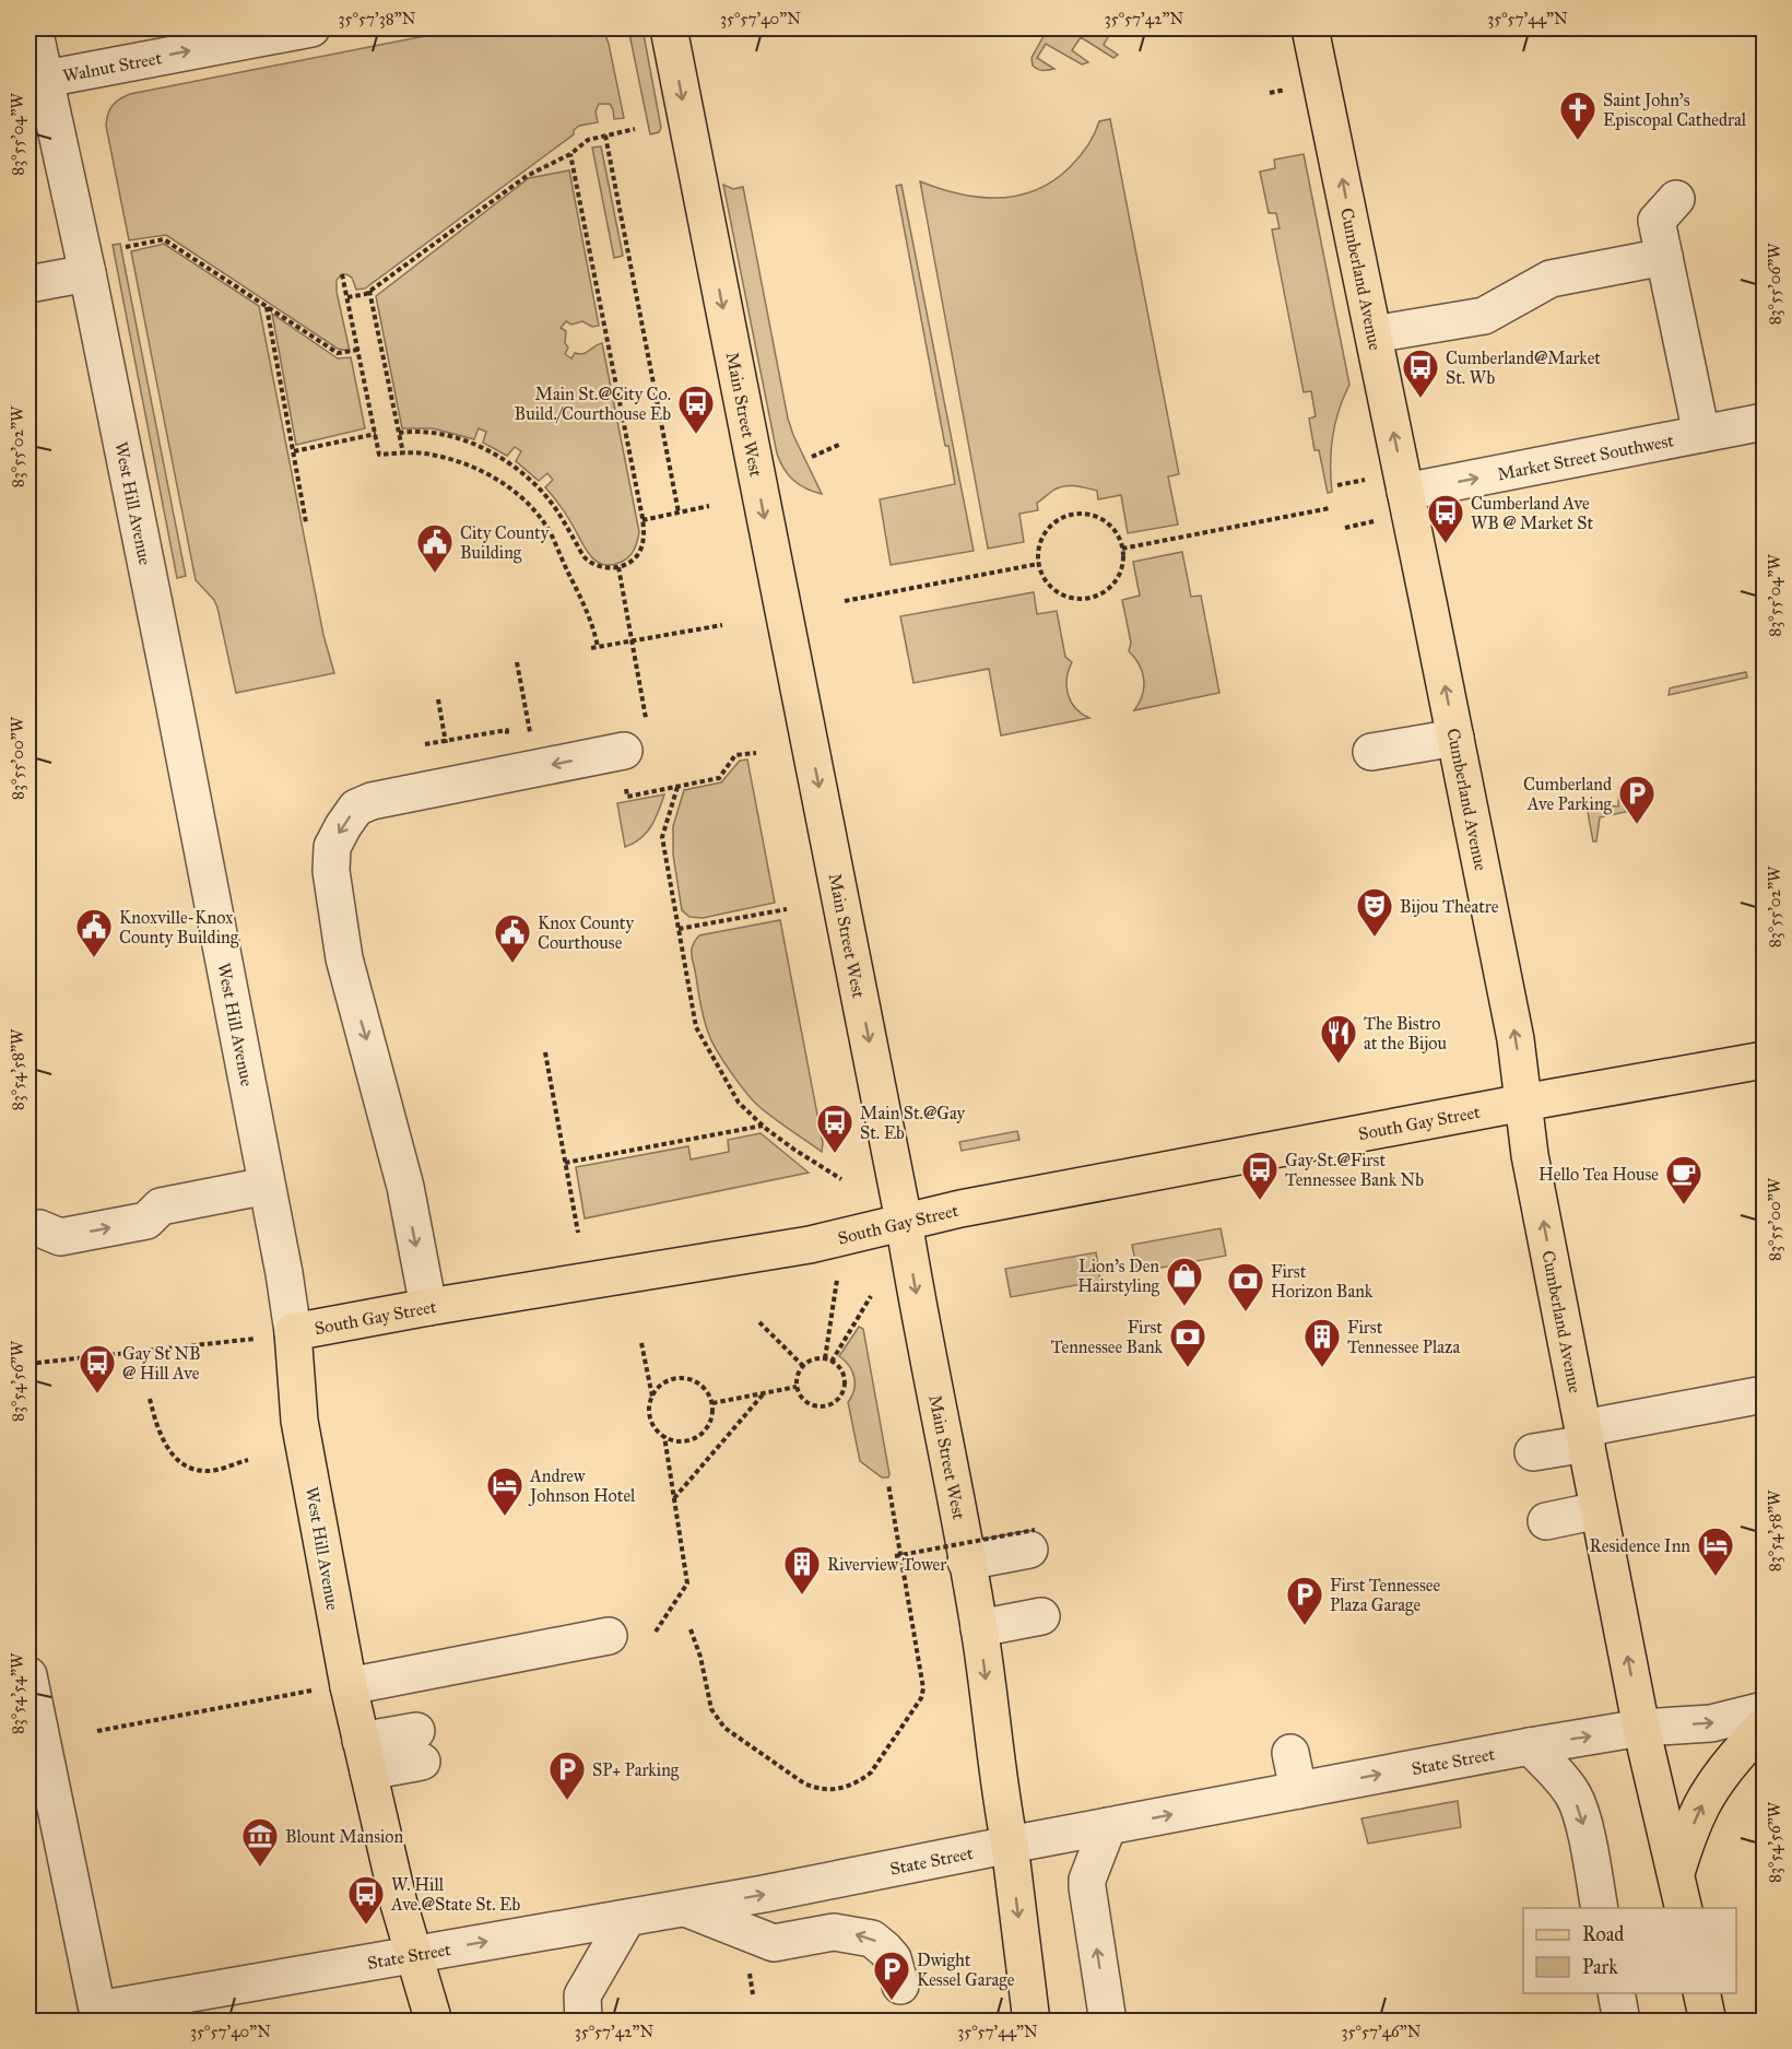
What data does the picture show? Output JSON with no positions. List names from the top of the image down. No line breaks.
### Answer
{"streets":{"main road":["Cumberland Avenue","Main Street West","West Hill Avenue","South Gay Street"],"street":["Walnut Street","Market Street Southwest","State Street"]},"crossings":[["Walnut Street","West Hill Avenue"],["Cumberland Avenue","Market Street Southwest"],["Cumberland Avenue","South Gay Street"],["Cumberland Avenue","State Street"],["Main Street West","South Gay Street"],["Main Street West","State Street"],["West Hill Avenue","South Gay Street"],["West Hill Avenue","State Street"]],"one_way":["Walnut Street","Cumberland Avenue","Main Street West"],"places":{"church":["Saint John's Episcopal Cathedral"],"bus stop":["Cumberland@Market St. Wb","Main St.@City Co. Build./Courthouse Eb","Cumberland Ave WB @ Market St","Main St.@Gay St. Eb","Gay St.@First Tennessee Bank Nb","Gay St NB @ Hill Ave","W. Hill Ave.@State St. Eb"],"public building":["City County Building","Knoxville-Knox County Building","Knox County Courthouse"],"parking":["Cumberland Ave Parking","First Tennessee Plaza Garage","SP+ Parking","Dwight Kessel Garage"],"theatre":["Bijou Theatre"],"restaurant":["The Bistro at the Bijou"],"cafe":["Hello Tea House"],"shop":["Lion's Den Hairstyling"],"bank":["First Horizon Bank","First Tennessee Bank"],"building":["First Tennessee Plaza","Riverview Tower"],"hotel":["Andrew Johnson Hotel","Residence Inn"],"museum":["Blount Mansion"]},"legend":["Road","Park"],"coordinates":["35°57'38\"N","35°57'40\"N","35°57'42\"N","35°57'44\"N","83°55'04\"W","83°55'06\"W","83°55'02\"W","83°55'00\"W","83°54'58\"W","83°54'56\"W","83°54'54\"W","35°57'46\"N"]}
